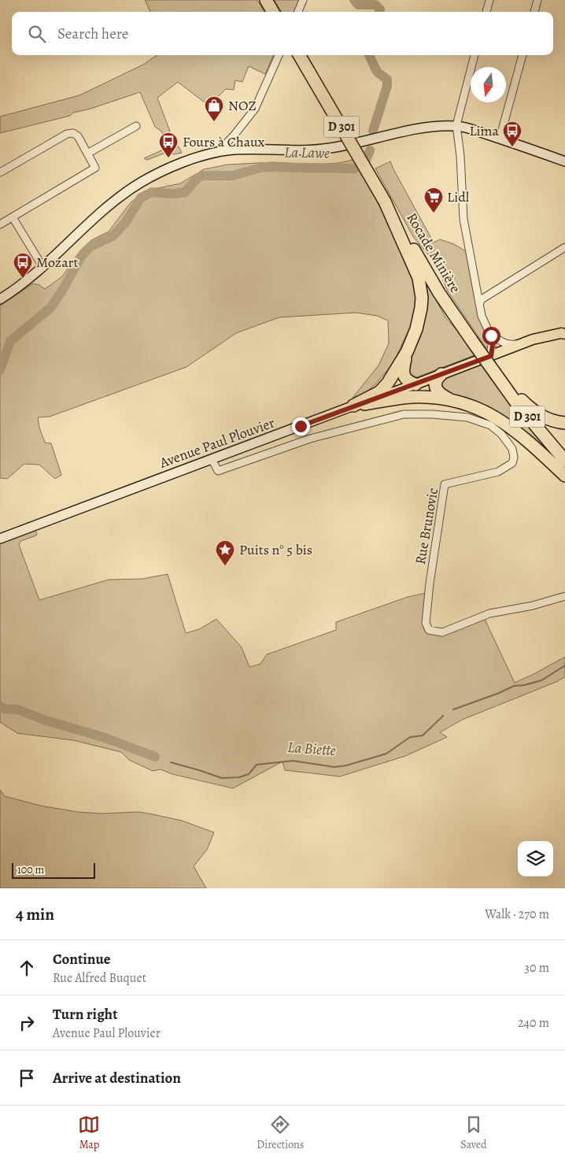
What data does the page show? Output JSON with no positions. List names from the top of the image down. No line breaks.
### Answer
{"streets":{"highway":["D 301","Rocade Minière"],"main road":["Avenue Paul Plouvier"],"street":["Rue Brunovic"]},"crossings":[["Avenue Paul Plouvier","Rue Brunovic"]],"water":["La Lawe","La Biette"],"places":{"shop":["NOZ"],"bus stop":["Lima","Fours à Chaux","Mozart"],"supermarket":["Lidl"],"place":["Puits n° 5 bis"]},"scale_bar":"100 m","north":"bottom","page":{"search":"Search here","scale":"100 m","heading":["4 min","Walk · 270 m"],"list":[["Continue","Rue Alfred Buquet","30 m"],["Turn right","Avenue Paul Plouvier","240 m"],"Arrive at destination"],"nav":["Map","Directions","Saved"]}}
